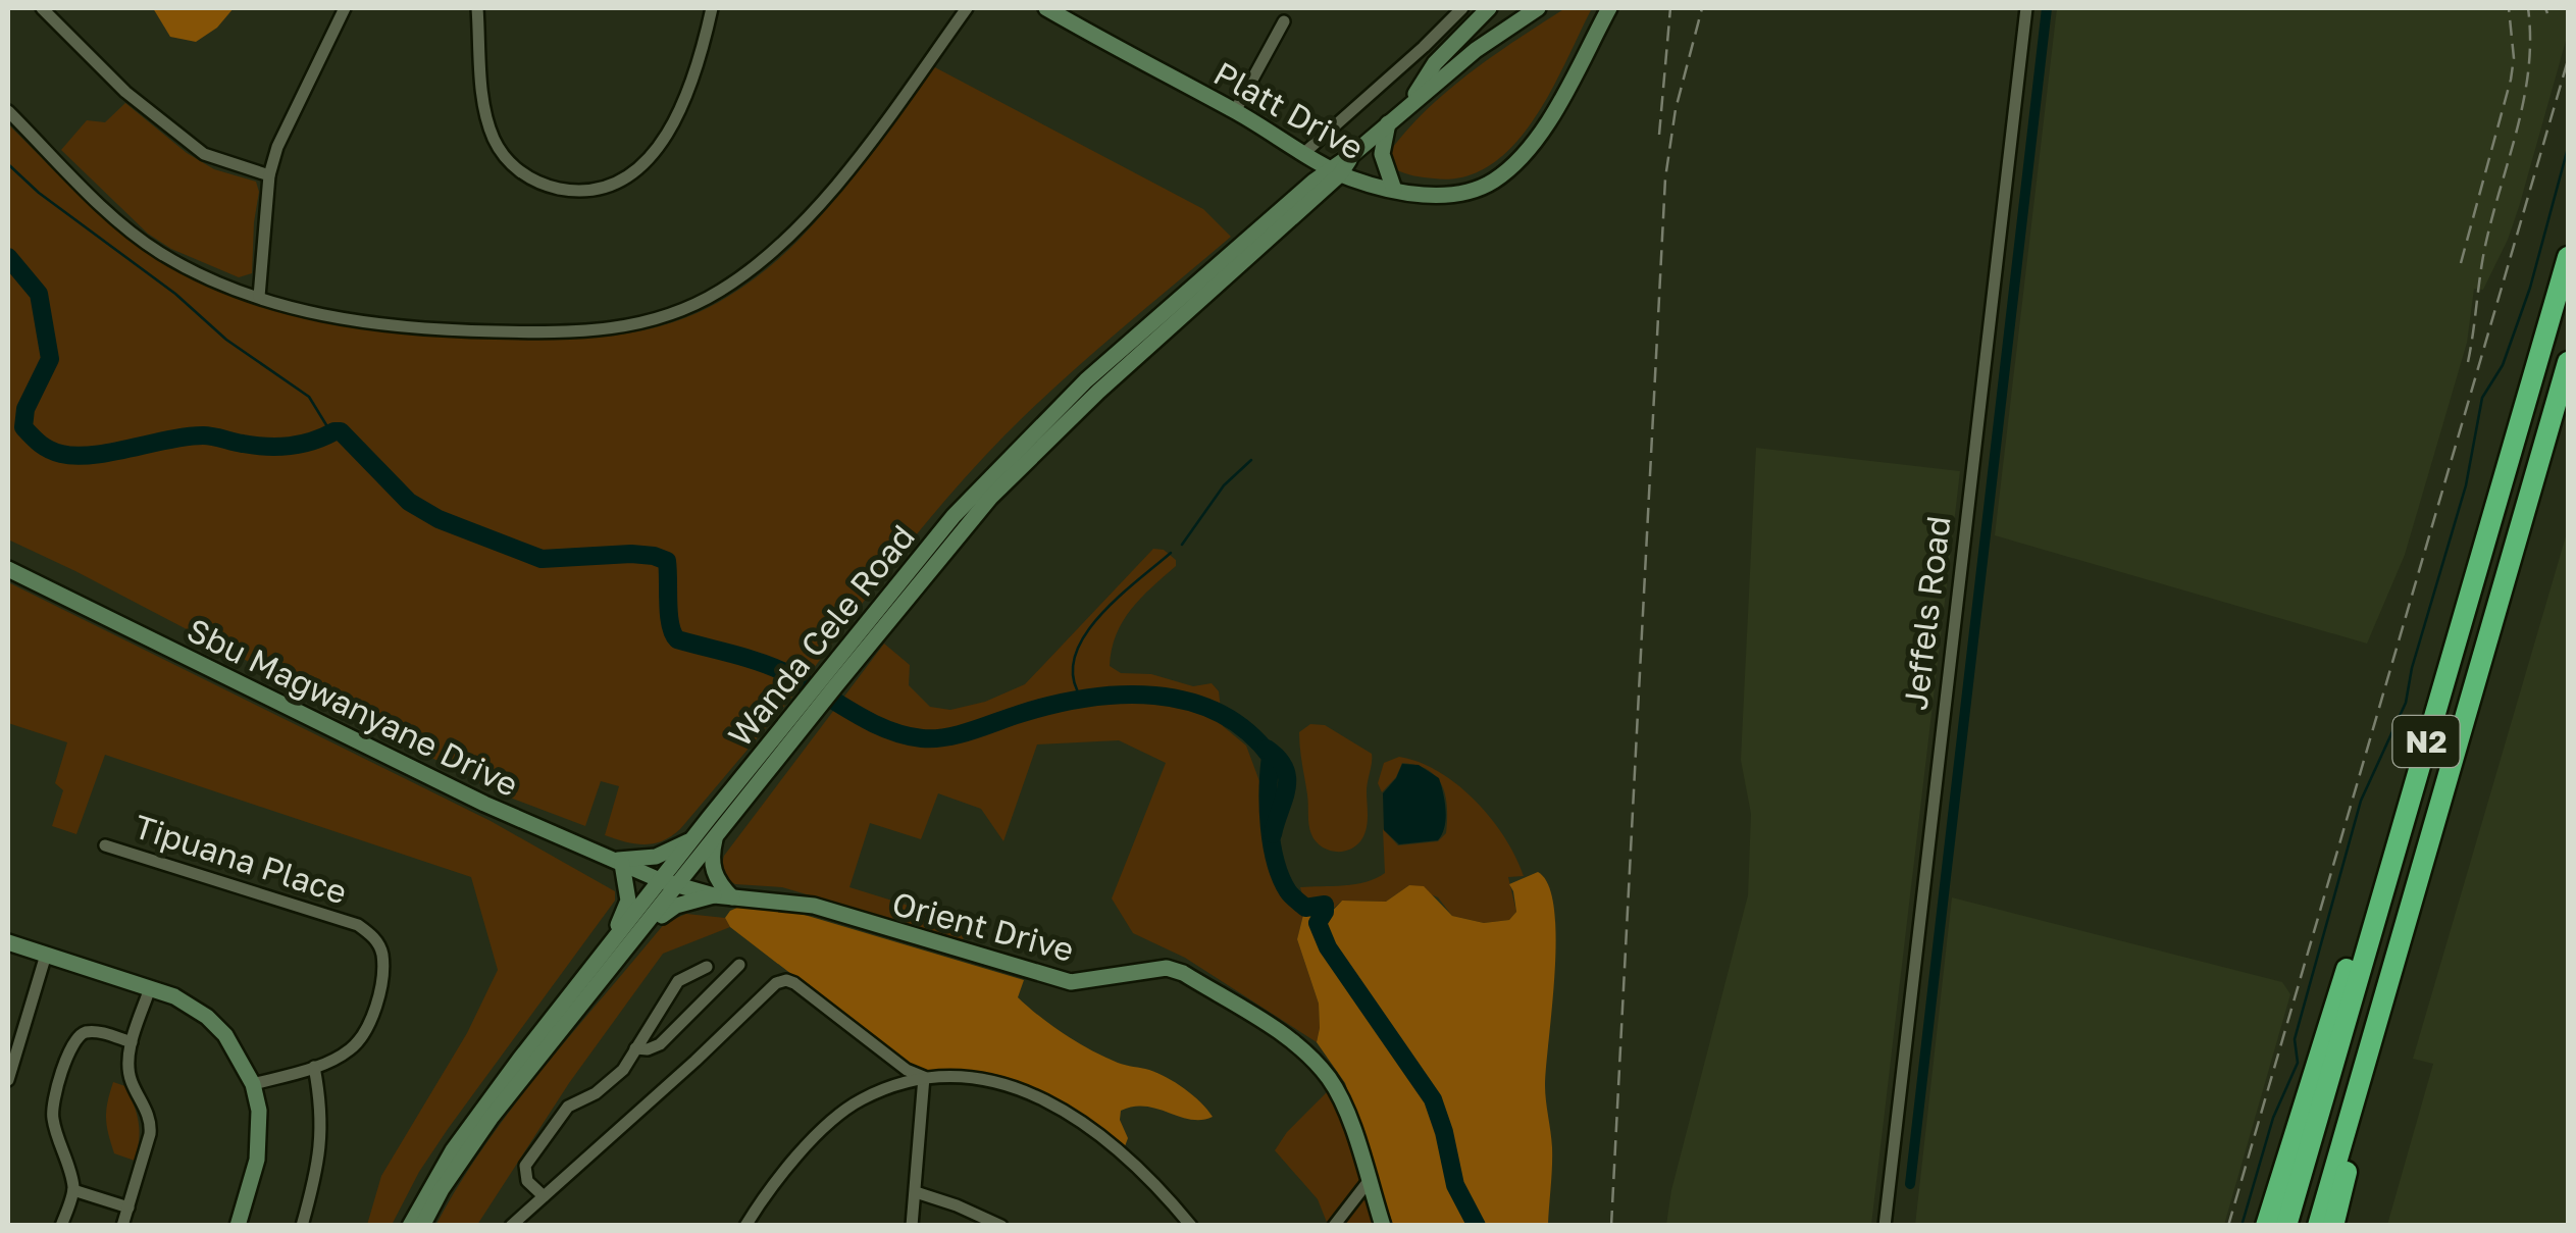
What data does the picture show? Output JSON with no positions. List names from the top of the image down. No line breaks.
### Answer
{"streets":{"highway":["N2"],"street":["Platt Drive","Jeffels Road","Wanda Cele Road","Sbu Magwanyane Drive","Tipuana Place","Orient Drive"]},"crossings":[["Platt Drive","Wanda Cele Road"],["Wanda Cele Road","Sbu Magwanyane Drive"],["Wanda Cele Road","Orient Drive"],["Sbu Magwanyane Drive","Orient Drive"]]}
